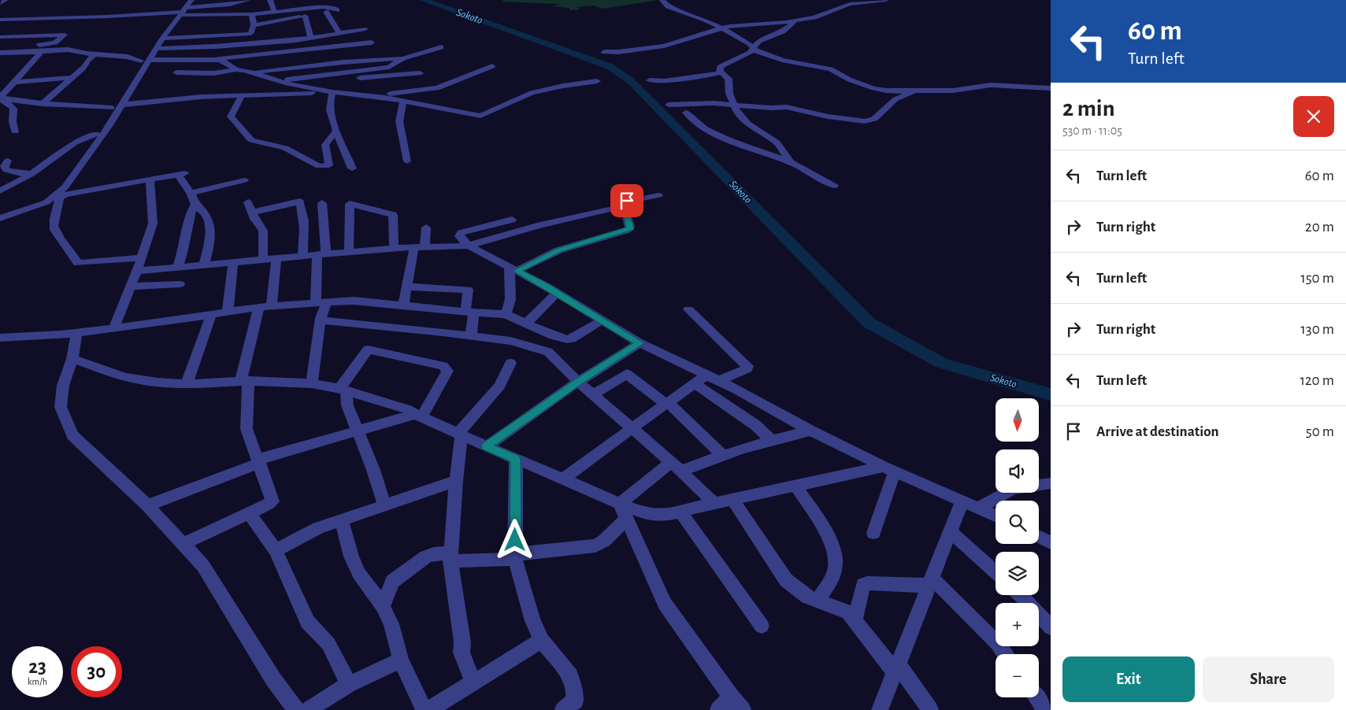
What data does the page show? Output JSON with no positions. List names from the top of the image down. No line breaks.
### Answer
{"water":["Sokoto"],"north":"bottom","page":{"turn":["60 m","Turn left"],"heading":["2 min","530 m · 11:05"],"list":[{"name":"Turn left","value":"60 m"},{"name":"Turn right","value":"20 m"},{"name":"Turn left","value":"150 m"},{"name":"Turn right","value":"130 m"},{"name":"Turn left","value":"120 m"},{"name":"Arrive at destination","value":"50 m"}],"map_buttons":["+","−"],"speed":"23 km/h","limit":"30","buttons":["Exit","Share"]}}
